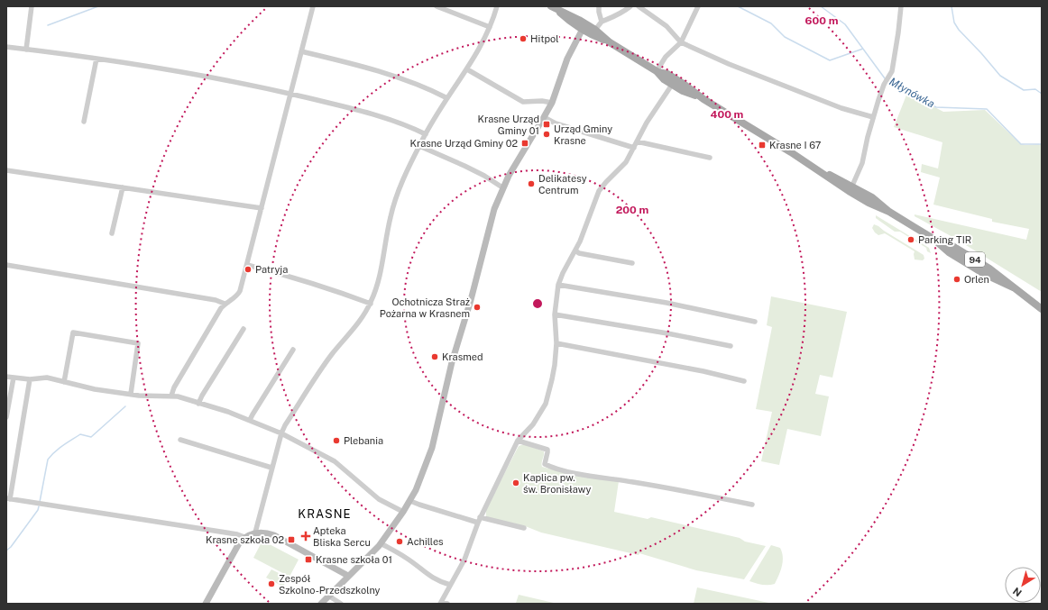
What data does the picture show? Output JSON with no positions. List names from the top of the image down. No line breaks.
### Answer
{"streets":{"main road":["94"]},"districts":["KRASNE"],"water":["Młynówka"],"places":{"other":["Hitpol","Urząd Gminy Krasne","Delikatesy Centrum","Parking TIR","Patryja","Orlen","Ochotnicza Straż Pożarna w Krasnem","Krasmed","Plebania","Kaplica pw. św. Bronisławy","Achilles","Zespół Szkolno-Przedszkolny"],"transit":["Krasne Urząd Gminy 01","Krasne Urząd Gminy 02","Krasne I 67","Krasne szkoła 02","Krasne szkoła 01"],"health":["Apteka Bliska Sercu"]},"north":"bottom left","rings":["600 m","400 m","200 m"]}
